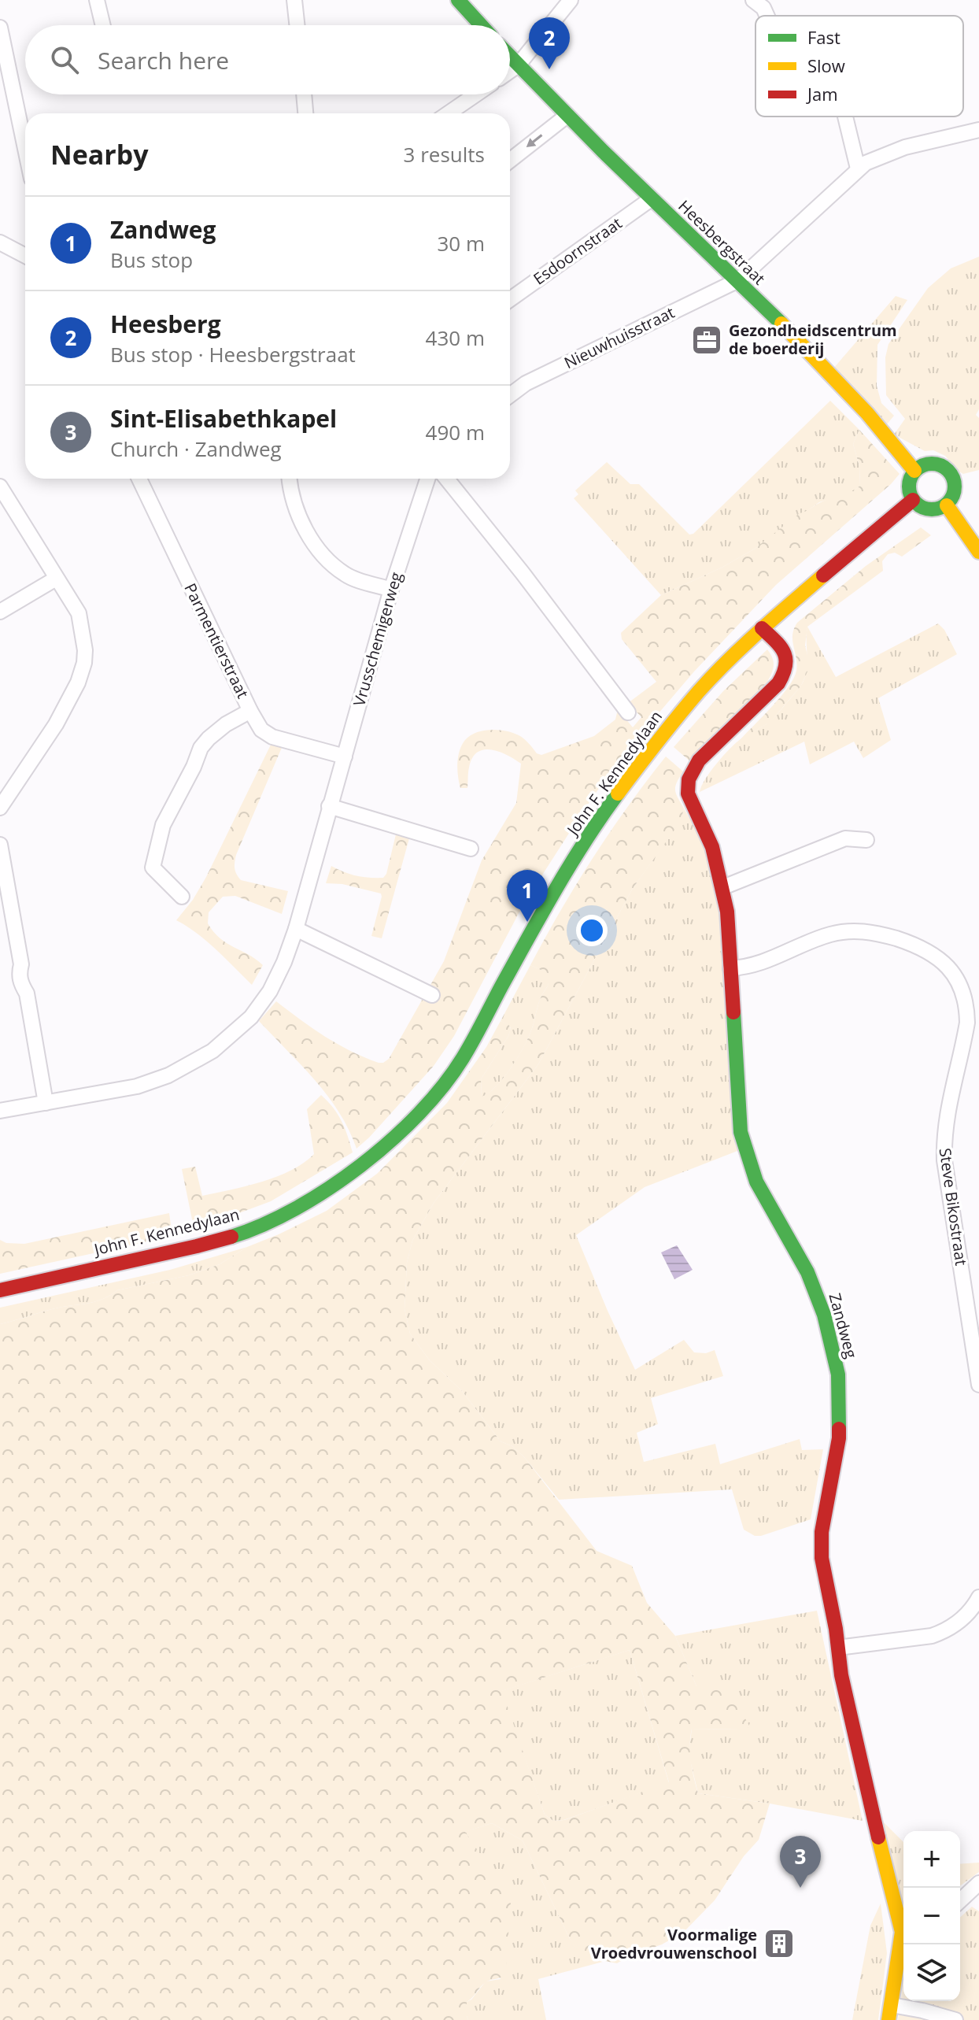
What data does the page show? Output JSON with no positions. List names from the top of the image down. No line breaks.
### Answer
{"streets":{"street":["Heesbergstraat","Esdoornstraat","Nieuwhuisstraat","Vrusschemigerweg","Parmentierstraat","John F. Kennedylaan","Steve Bikostraat","Zandweg"]},"crossings":[["Heesbergstraat","Esdoornstraat"],["Heesbergstraat","Nieuwhuisstraat"],["Heesbergstraat","John F. Kennedylaan"],["Vrusschemigerweg","Parmentierstraat"],["John F. Kennedylaan","Zandweg"],["Steve Bikostraat","Zandweg"]],"places":{"office":["Gezondheidscentrum de boerderij"],"building":["Voormalige Vroedvrouwenschool"]},"legend":["Fast","Slow","Jam"],"page":{"pins":["2","1","3"],"search":"Search here","heading":["Nearby","3 results"],"list":[{"mark":"1","name":"Zandweg","note":"Bus stop","value":"30 m"},{"mark":"2","name":"Heesberg","note":"Bus stop · Heesbergstraat","value":"430 m"},{"mark":"3","name":"Sint-Elisabethkapel","note":"Church · Zandweg","value":"490 m"}],"map_buttons":["+","−"]}}
